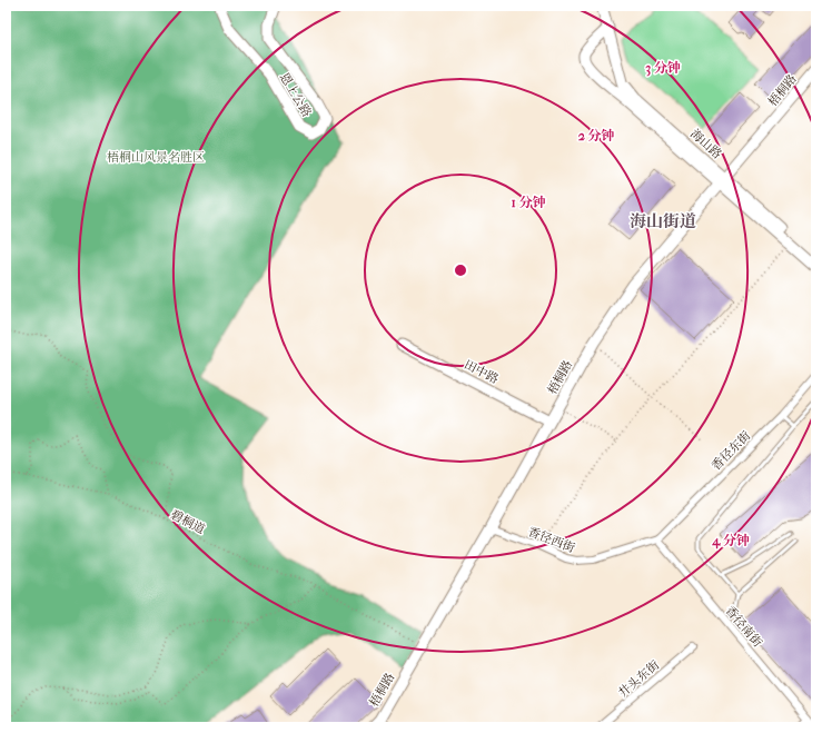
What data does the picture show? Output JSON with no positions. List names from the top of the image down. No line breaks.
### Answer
{"streets":{"street":["梧桐路","恩上公路","海山路","田中路","香径东街","香径西街","香径南街","井头东街"],"path":["碧桐道"]},"crossings":[["梧桐路","海山路"],["梧桐路","田中路"],["梧桐路","香径西街"],["香径东街","香径西街"],["香径东街","香径南街"],["香径西街","香径南街"]],"districts":["海山街道"],"parks":["梧桐山风景名胜区"],"rings":["3 分钟","2 分钟","1 分钟","4 分钟"]}
